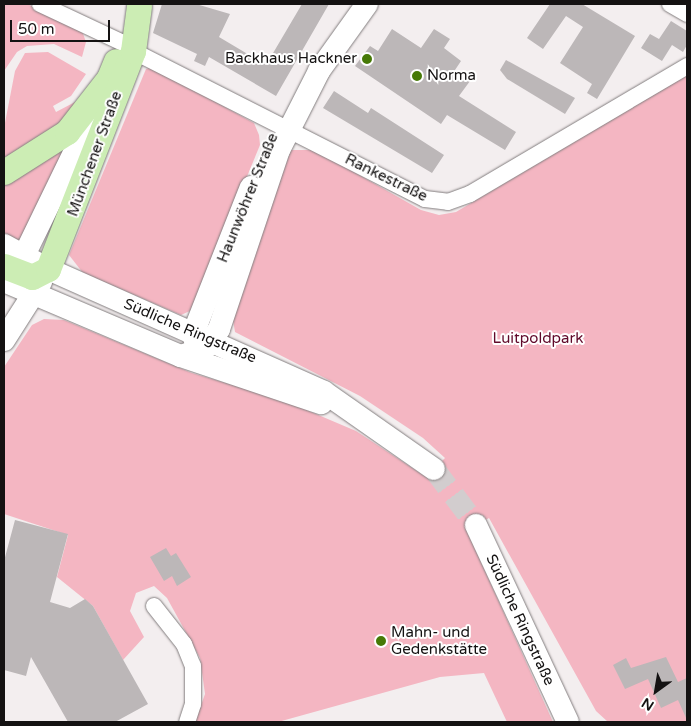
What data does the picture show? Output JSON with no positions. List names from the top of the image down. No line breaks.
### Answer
{"streets":{"main road":["Münchener Straße","Haunwöhrer Straße","Südliche Ringstraße"],"street":["Rankestraße"]},"crossings":[["Münchener Straße","Rankestraße"],["Münchener Straße","Südliche Ringstraße"],["Rankestraße","Haunwöhrer Straße"],["Haunwöhrer Straße","Südliche Ringstraße"]],"parks":["Luitpoldpark"],"places":["Backhaus Hackner","Norma","Mahn- und Gedenkstätte"],"scale_bar":"50 m","north":"bottom left"}
